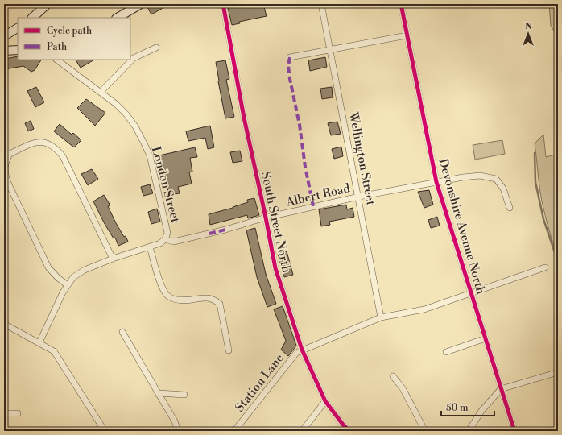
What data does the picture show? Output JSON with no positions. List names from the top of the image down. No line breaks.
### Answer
{"streets":{"street":["Wellington Street","London Street","Albert Road","South Street North","Devonshire Avenue North","Station Lane"]},"crossings":[["Wellington Street","Albert Road"],["London Street","Albert Road"],["Albert Road","South Street North"],["Albert Road","Devonshire Avenue North"],["South Street North","Station Lane"]],"legend":["Cycle path","Path"],"scale_bar":"50 m","north":"top"}
